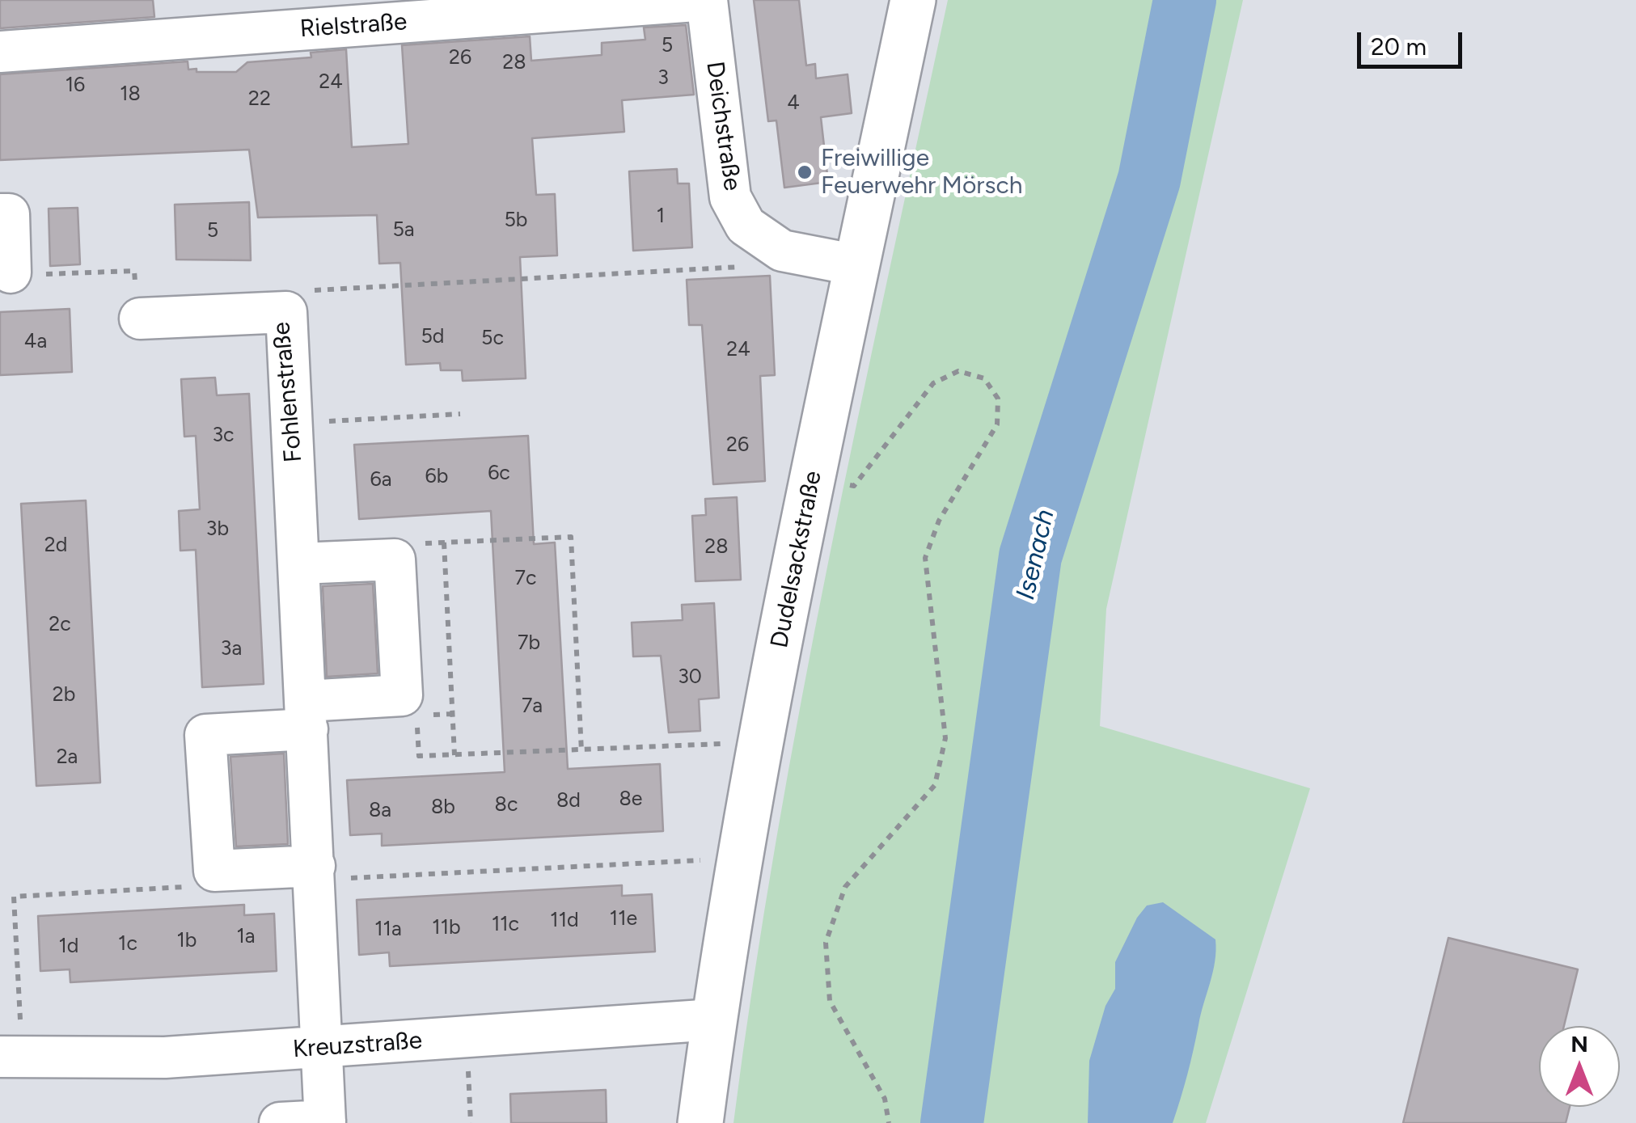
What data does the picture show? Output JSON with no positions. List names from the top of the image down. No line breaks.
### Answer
{"streets":{"street":["Rielstraße","Deichstraße","Fohlenstraße","Dudelsackstraße","Kreuzstraße"]},"crossings":[["Rielstraße","Deichstraße"],["Deichstraße","Dudelsackstraße"],["Fohlenstraße","Kreuzstraße"],["Dudelsackstraße","Kreuzstraße"]],"water":["Isenach"],"places":["Freiwillige Feuerwehr Mörsch"],"house_numbers":["5","26","28","3","24","16","18","22","4","1","5b","5a","5","5d","5c","4a","24","3c","26","6c","6b","6a","3b","2d","28","7c","2c","7b","3a","30","2b","7a","2a","8e","8d","8c","8b","8a","11e","11d","11c","11b","11a","1a","1b","1c","1d"],"scale_bar":"20 m","north":"top"}
